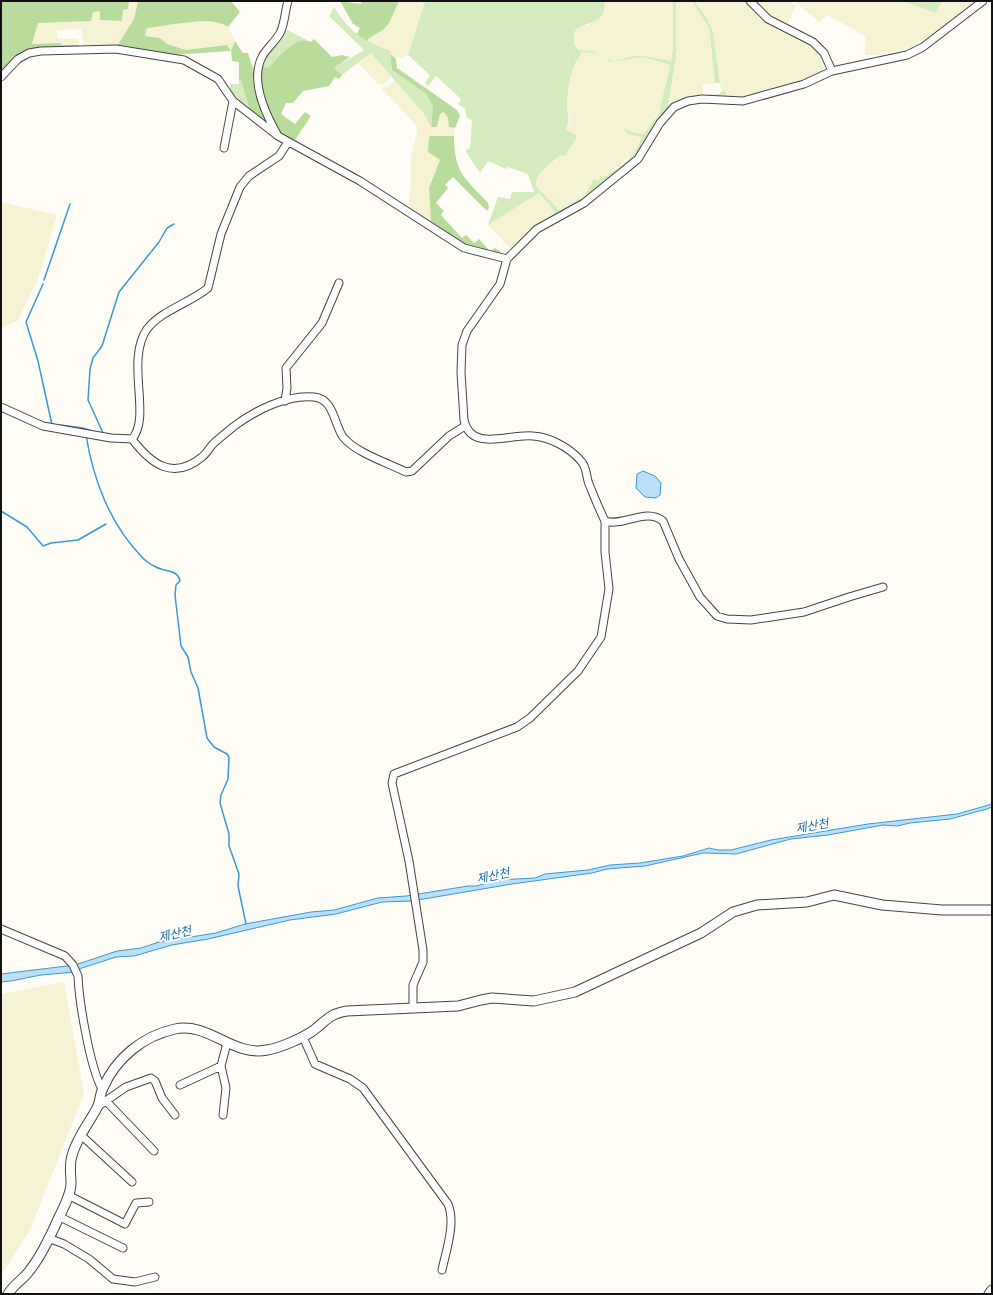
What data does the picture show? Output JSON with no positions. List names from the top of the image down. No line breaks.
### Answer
{"water":["제산천"]}
